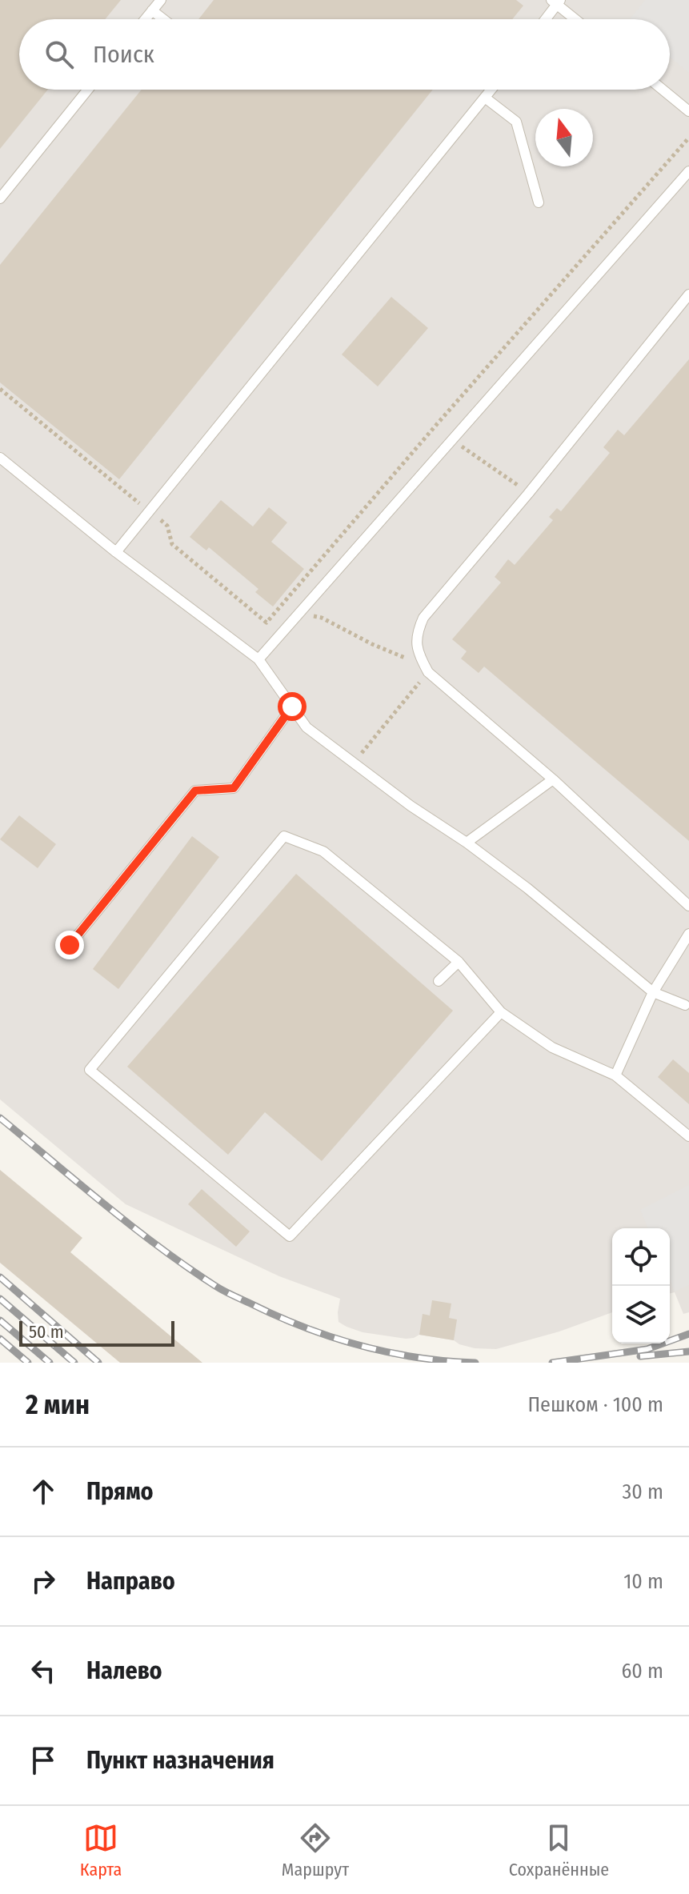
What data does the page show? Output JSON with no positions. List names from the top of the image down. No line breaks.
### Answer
{"scale_bar":"50 m","north":"top","page":{"search":"Поиск","scale":"50 m","heading":["2 мин","Пешком · 100 m"],"list":[["Прямо","30 m"],["Направо","10 m"],["Налево","60 m"],"Пункт назначения"],"nav":["Карта","Маршрут","Сохранённые"]}}
